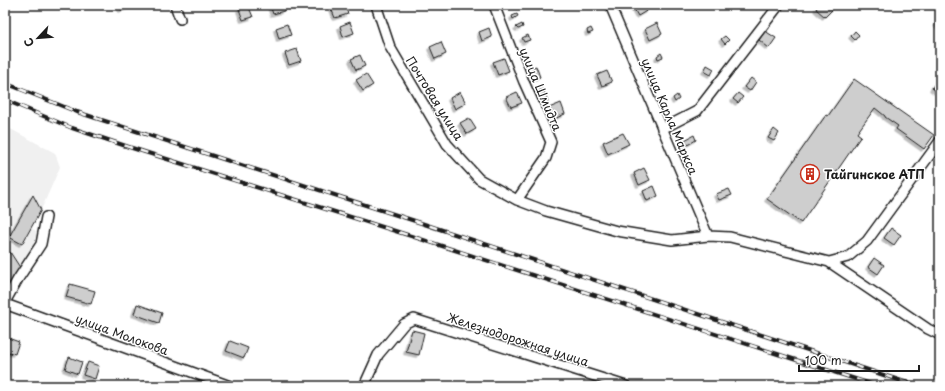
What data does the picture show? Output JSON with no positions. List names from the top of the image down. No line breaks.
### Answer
{"streets":{"street":["улица Шмидта","Почтовая улица","улица Карла Маркса","улица Молокова","Железнодорожная улица"]},"crossings":[["улица Шмидта","Почтовая улица"],["Почтовая улица","улица Карла Маркса"]],"places":{"building":["Тайгинское АТП"]},"scale_bar":"100 m","north":"bottom left"}
